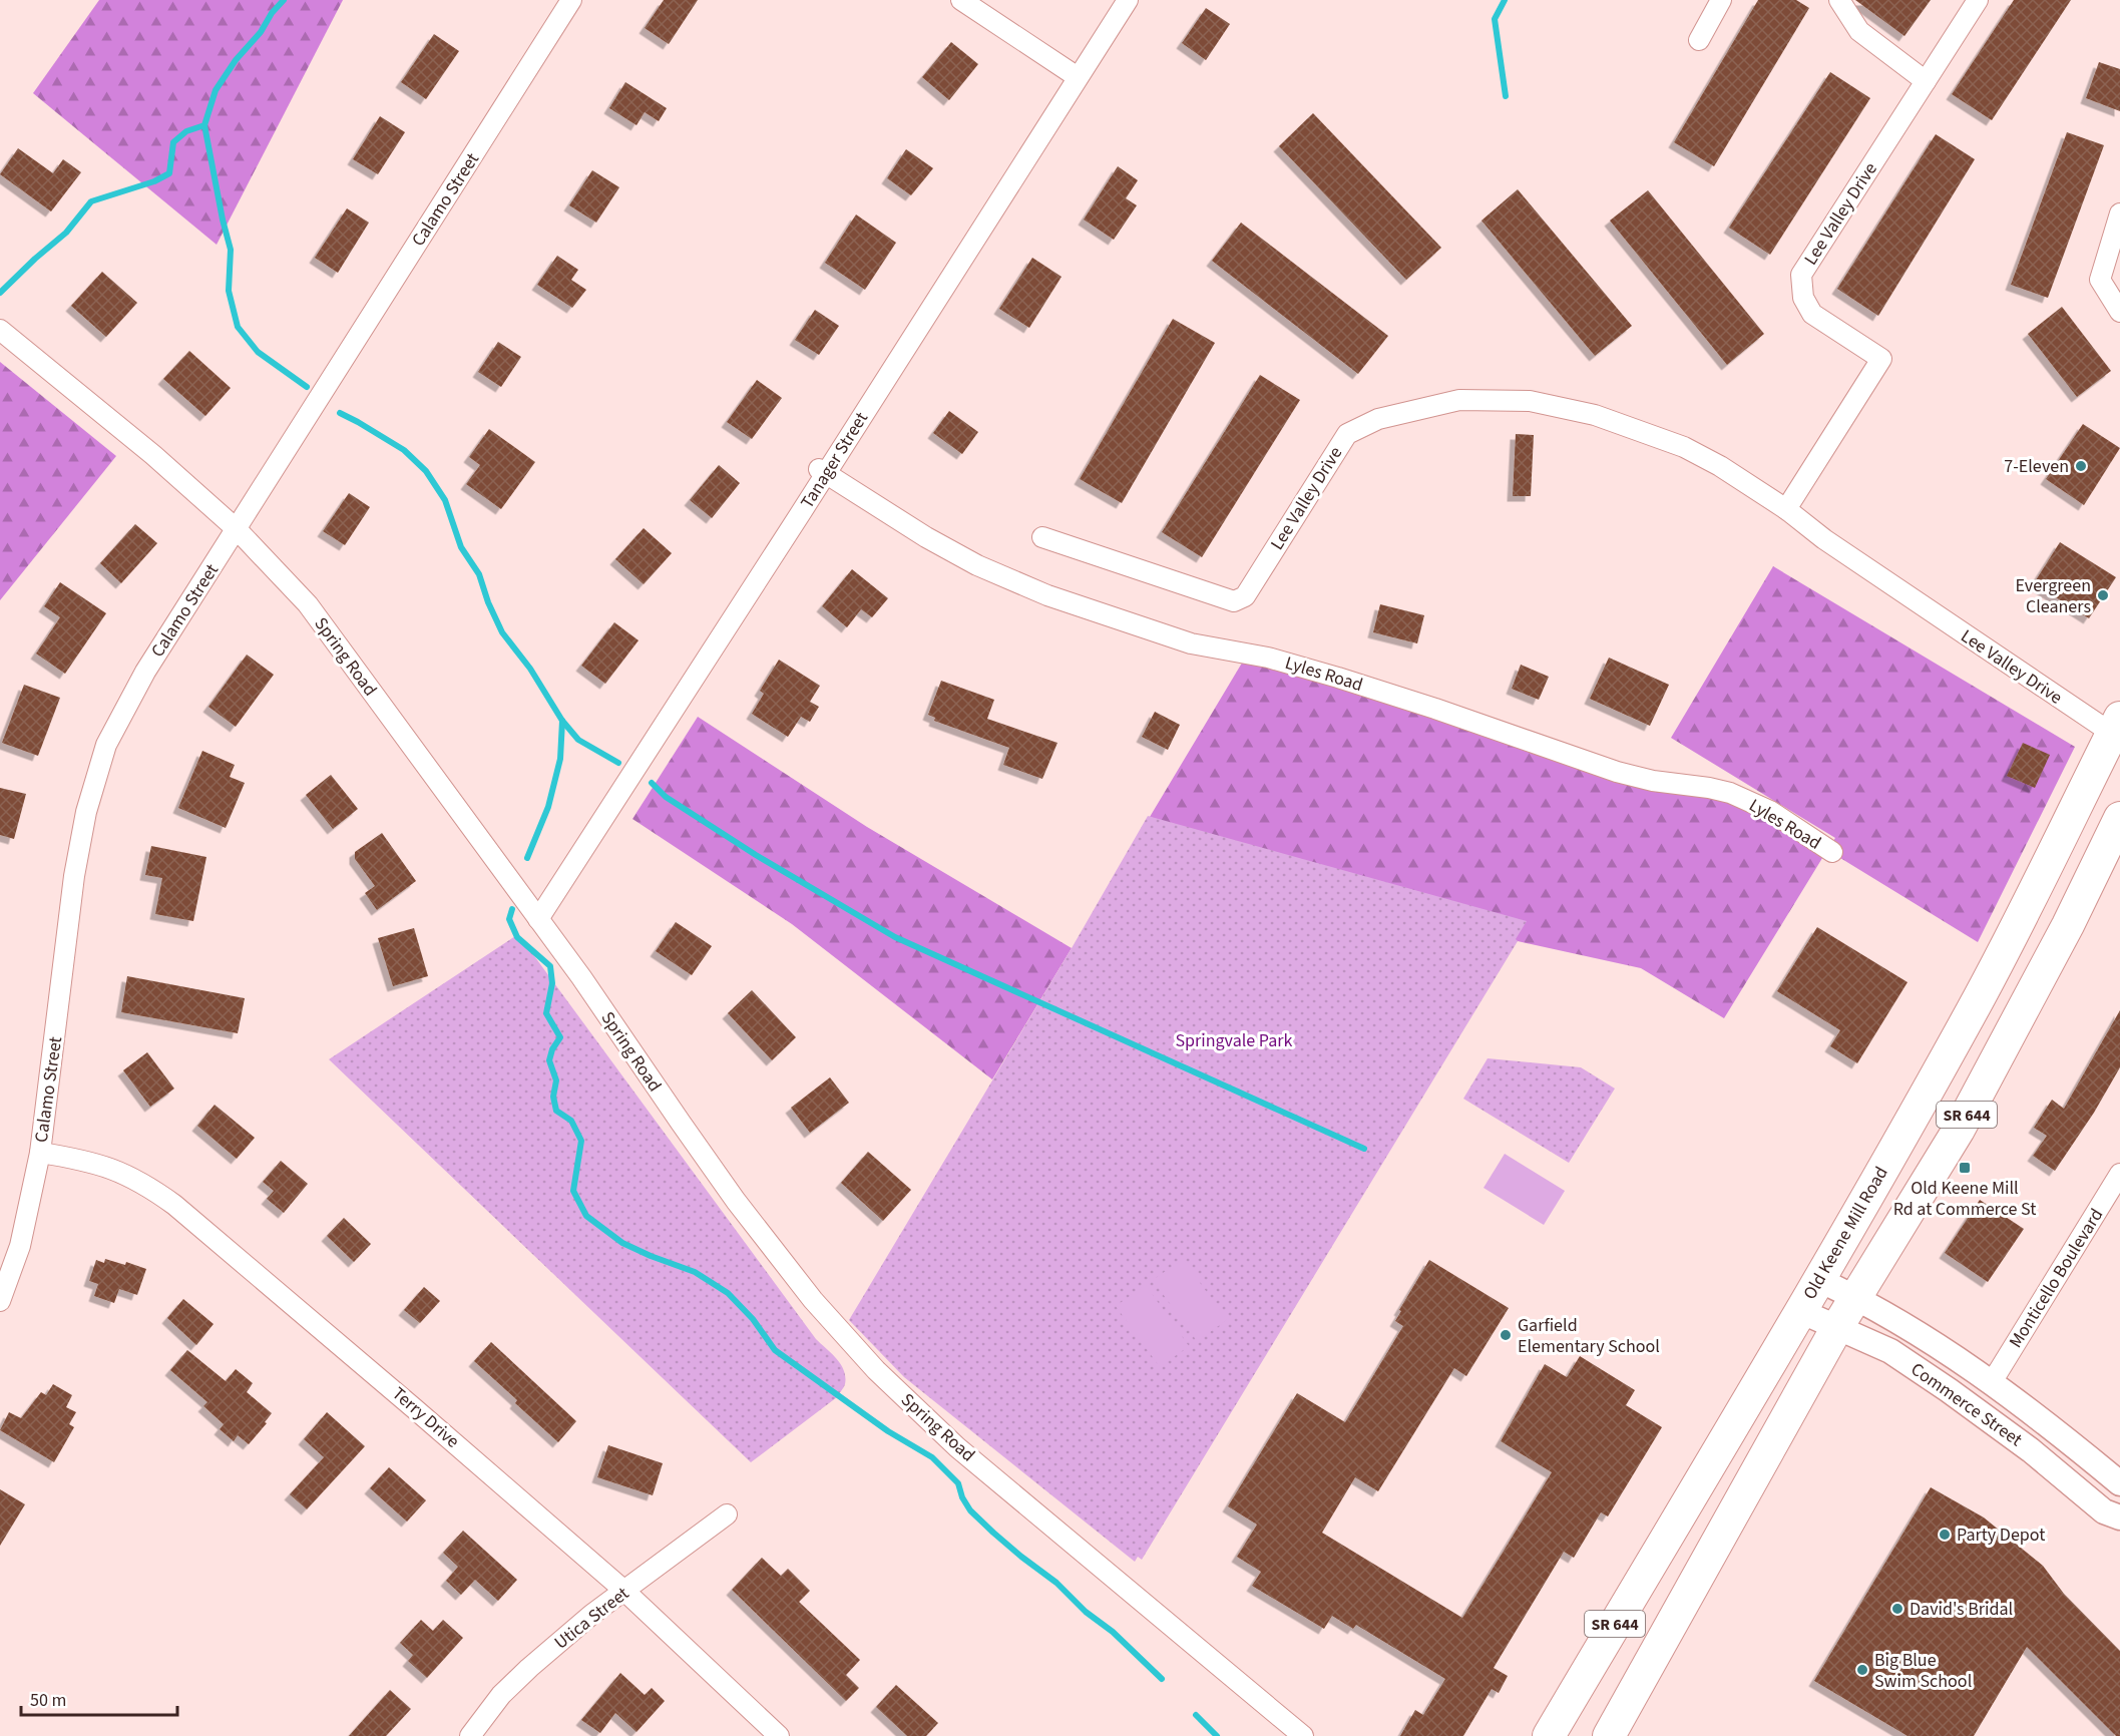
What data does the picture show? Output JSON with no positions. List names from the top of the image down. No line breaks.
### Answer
{"streets":{"main road":["SR 644","Old Keene Mill Road"],"street":["Calamo Street","Lee Valley Drive","Tanager Street","Spring Road","Lyles Road","Monticello Boulevard","Commerce Street","Terry Drive","Utica Street"]},"crossings":[["Calamo Street","Spring Road"],["Calamo Street","Terry Drive"],["Lee Valley Drive","Old Keene Mill Road"],["Tanager Street","Spring Road"],["Tanager Street","Lyles Road"],["SR 644","Commerce Street"],["Old Keene Mill Road","Commerce Street"],["Monticello Boulevard","Commerce Street"],["Terry Drive","Utica Street"]],"parks":["Springvale Park"],"places":{"other":["7-Eleven","Evergreen Cleaners","Garfield Elementary School","Party Depot","David's Bridal","Big Blue Swim School"],"transit":["Old Keene Mill Rd at Commerce St"]},"scale_bar":"50 m"}
